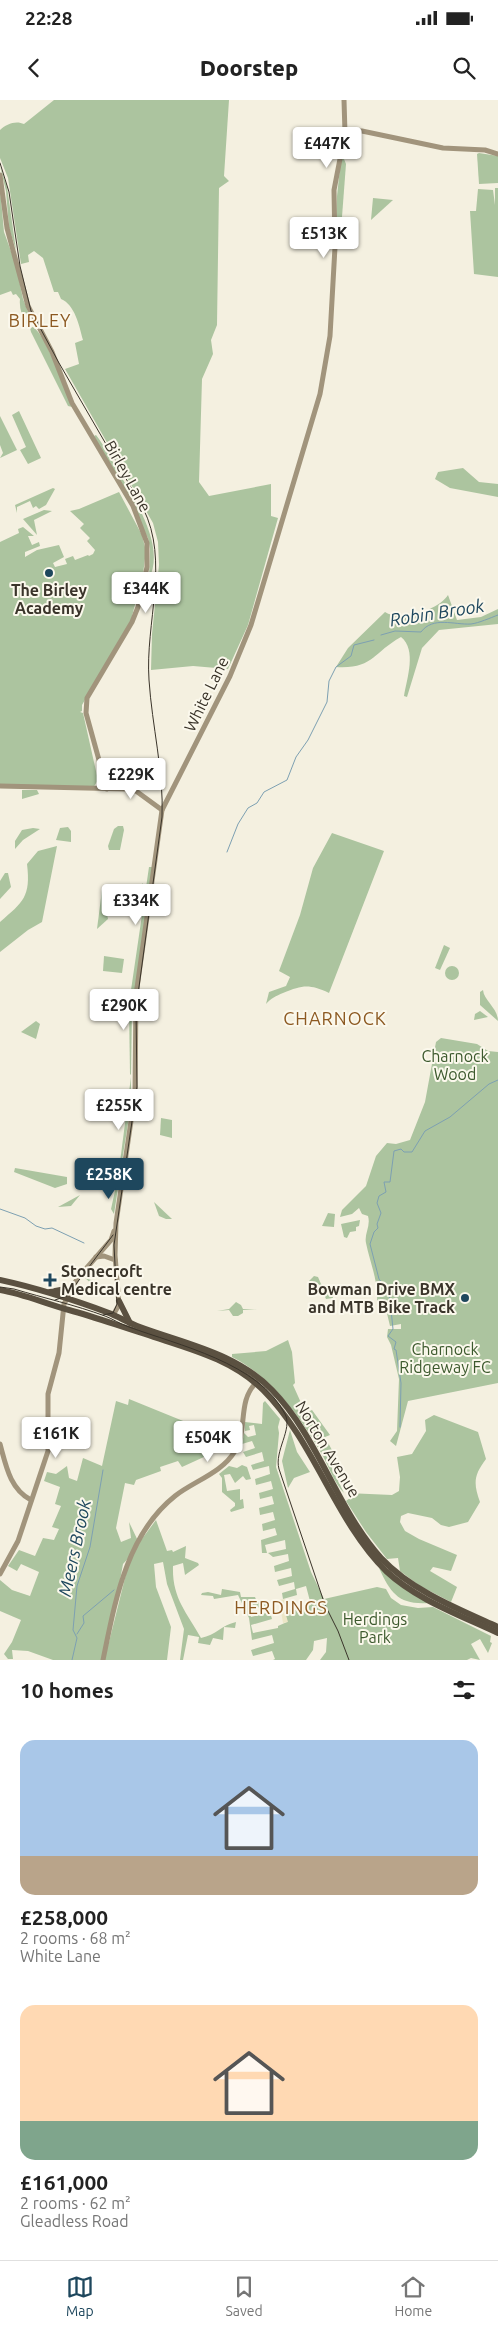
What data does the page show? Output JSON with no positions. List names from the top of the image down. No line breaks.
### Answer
{"streets":{"highway":["Norton Avenue"],"main road":["Birley Lane","White Lane"]},"crossings":[["White Lane","Norton Avenue"]],"districts":["BIRLEY","CHARNOCK","HERDINGS"],"water":["Robin Brook","Meers Brook"],"parks":["Charnock Wood","Charnock Ridgeway FC","Herdings Park"],"places":{"other":["The Birley Academy","Bowman Drive BMX and MTB Bike Track"],"health":["Stonecroft Medical centre"]},"page":{"status":"22:28","header":"Doorstep","price":["£447K","£513K","£344K","£229K","£334K","£290K","£255K","£258K","£161K","£504K"],"heading":"10 homes","list":[{"name":"£258,000","note":"2 rooms · 68 m² · White Lane"},{"name":"£161,000","note":"2 rooms · 62 m² · Gleadless Road"}],"tabs":["Map","Saved","Home"]}}
